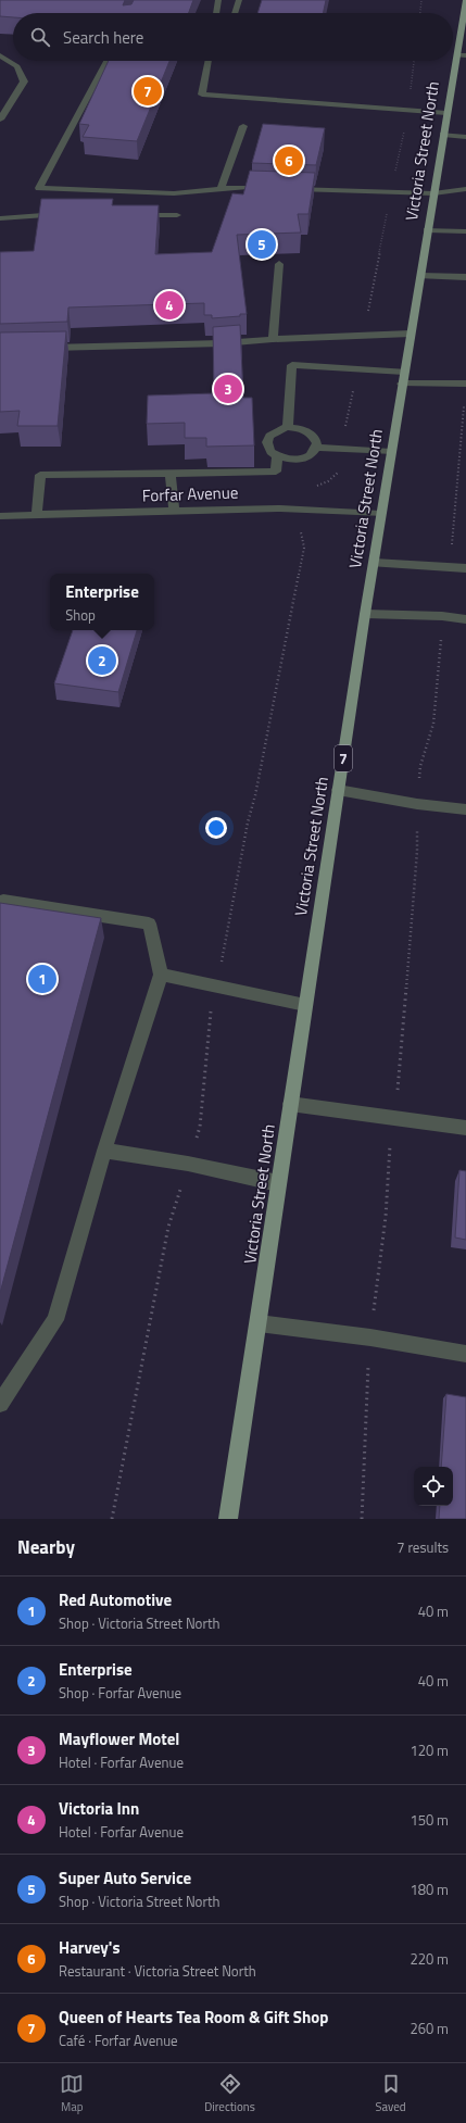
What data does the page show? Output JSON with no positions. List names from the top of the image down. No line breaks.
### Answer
{"streets":{"main road":["Victoria Street North","7"],"street":["Forfar Avenue"]},"crossings":[["Victoria Street North","Forfar Avenue"]],"page":{"search":"Search here","pins":["7","6","5","4","3","2","1"],"popup":["Enterprise","Shop"],"heading":["Nearby","7 results"],"list":[{"mark":"1","name":"Red Automotive","note":"Shop · Victoria Street North","value":"40 m"},{"mark":"2","name":"Enterprise","note":"Shop · Forfar Avenue","value":"40 m"},{"mark":"3","name":"Mayflower Motel","note":"Hotel · Forfar Avenue","value":"120 m"},{"mark":"4","name":"Victoria Inn","note":"Hotel · Forfar Avenue","value":"150 m"},{"mark":"5","name":"Super Auto Service","note":"Shop · Victoria Street North","value":"180 m"},{"mark":"6","name":"Harvey's","note":"Restaurant · Victoria Street North","value":"220 m"},{"mark":"7","name":"Queen of Hearts Tea Room & Gift Shop","note":"Café · Forfar Avenue","value":"260 m"}],"nav":["Map","Directions","Saved"]}}
